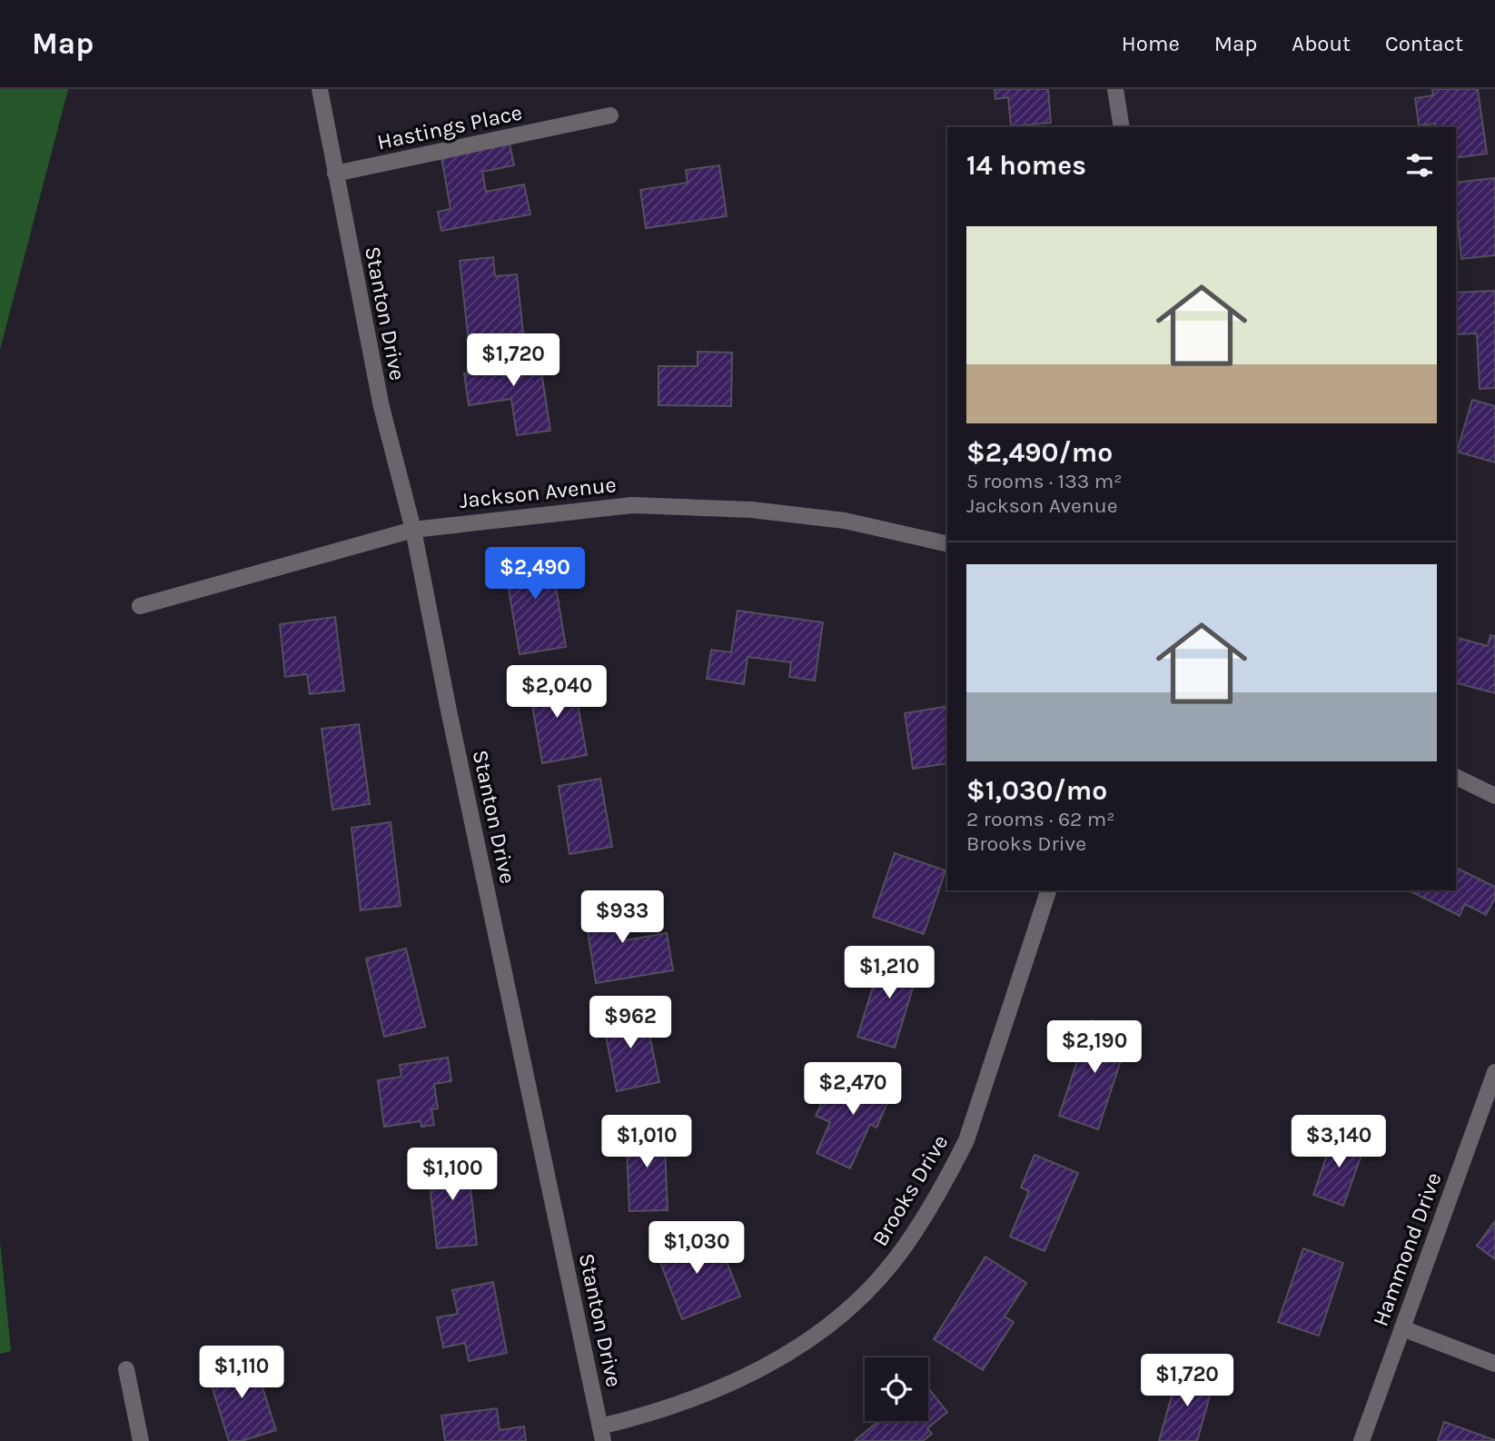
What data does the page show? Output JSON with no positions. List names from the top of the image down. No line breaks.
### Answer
{"streets":{"street":["Hastings Place","Stanton Drive","Jackson Avenue","Brooks Drive","Hammond Drive"]},"crossings":[["Hastings Place","Stanton Drive"],["Stanton Drive","Jackson Avenue"],["Stanton Drive","Brooks Drive"]],"page":{"header":"Map","nav":["Home","Map","About","Contact"],"heading":"14 homes","list":[{"name":"$2,490/mo","note":"5 rooms · 133 m² · Jackson Avenue"},{"name":"$1,030/mo","note":"2 rooms · 62 m² · Brooks Drive"}],"price":["$1,720","$2,490","$2,040","$933","$1,210","$962","$2,190","$2,470","$1,010","$3,140","$1,100","$1,030","$1,110","$1,720"]}}
